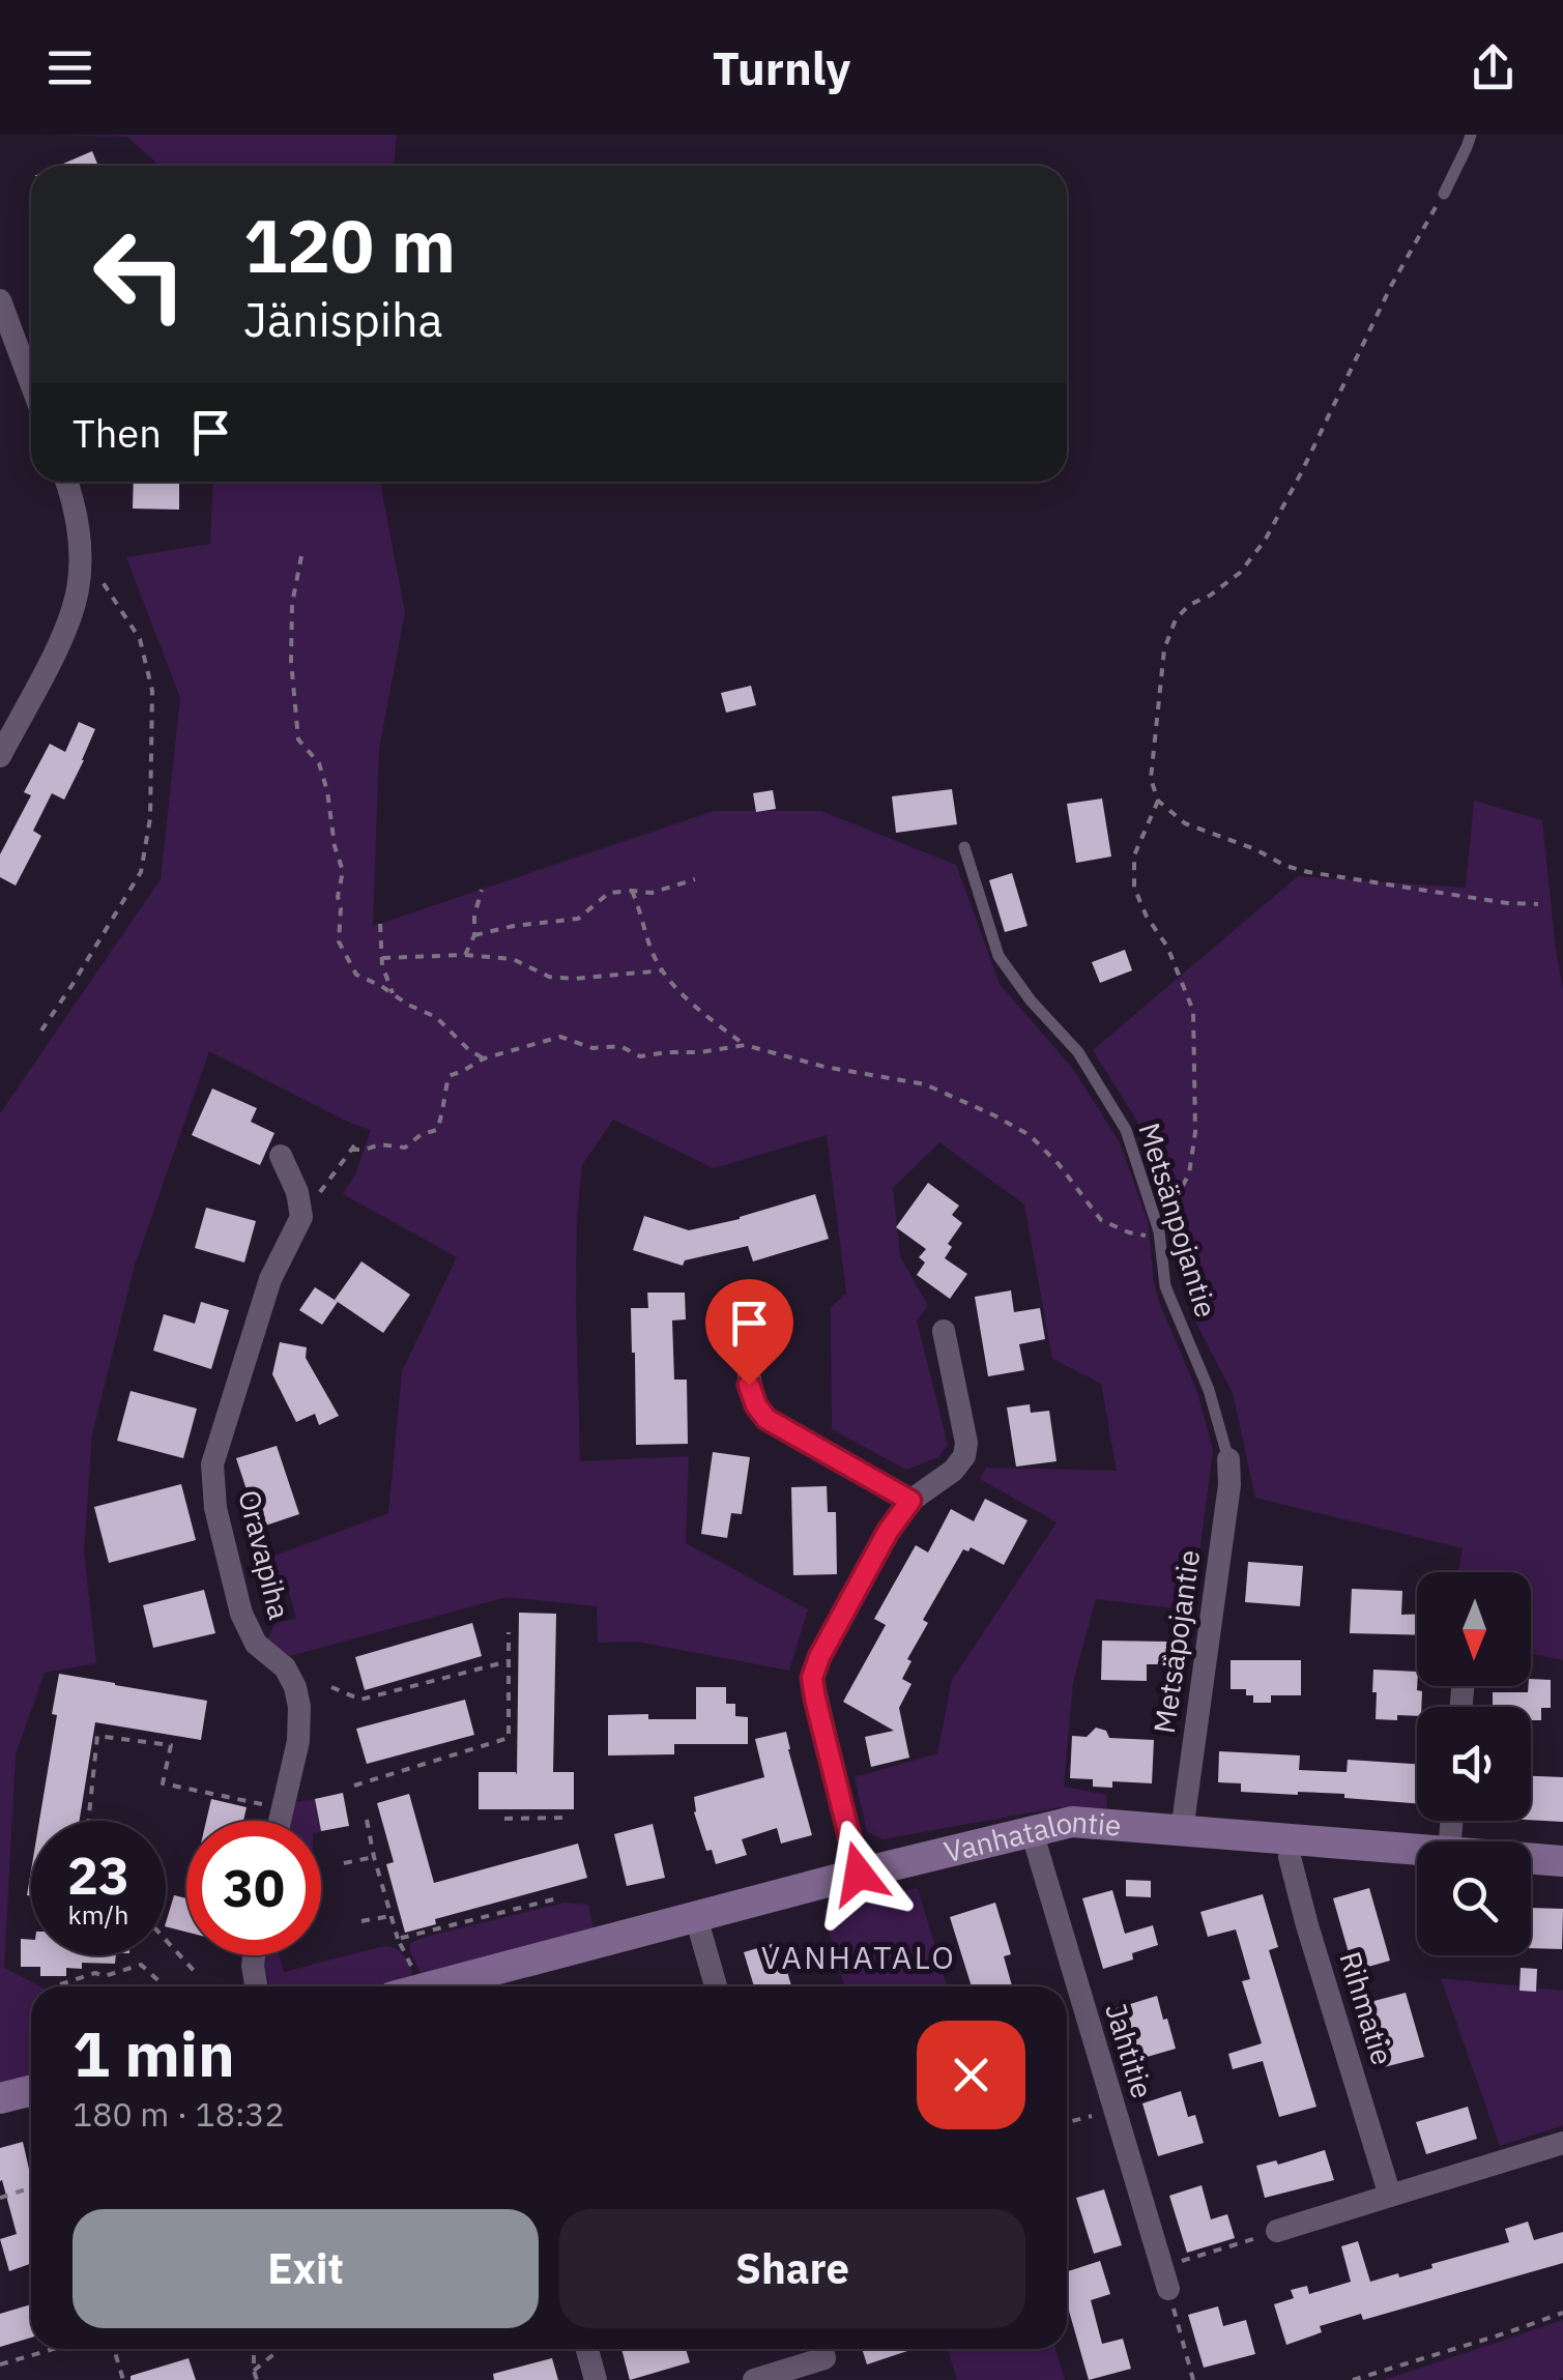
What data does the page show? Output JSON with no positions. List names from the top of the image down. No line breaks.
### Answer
{"streets":{"street":["Oravapiha","Metsäpojantie","Vanhatalontie","Rihmatie","Jahtitie"],"lane":["Metsänpojantie"]},"crossings":[["Metsänpojantie","Metsäpojantie"],["Metsäpojantie","Vanhatalontie"],["Vanhatalontie","Rihmatie"],["Vanhatalontie","Jahtitie"]],"districts":["VANHATALO"],"north":"bottom","page":{"header":"Turnly","turn":["120 m","Jänispiha"],"then":"Then","speed":"23 km/h","limit":"30","heading":["1 min","180 m · 18:32"],"buttons":["Exit","Share"]}}
